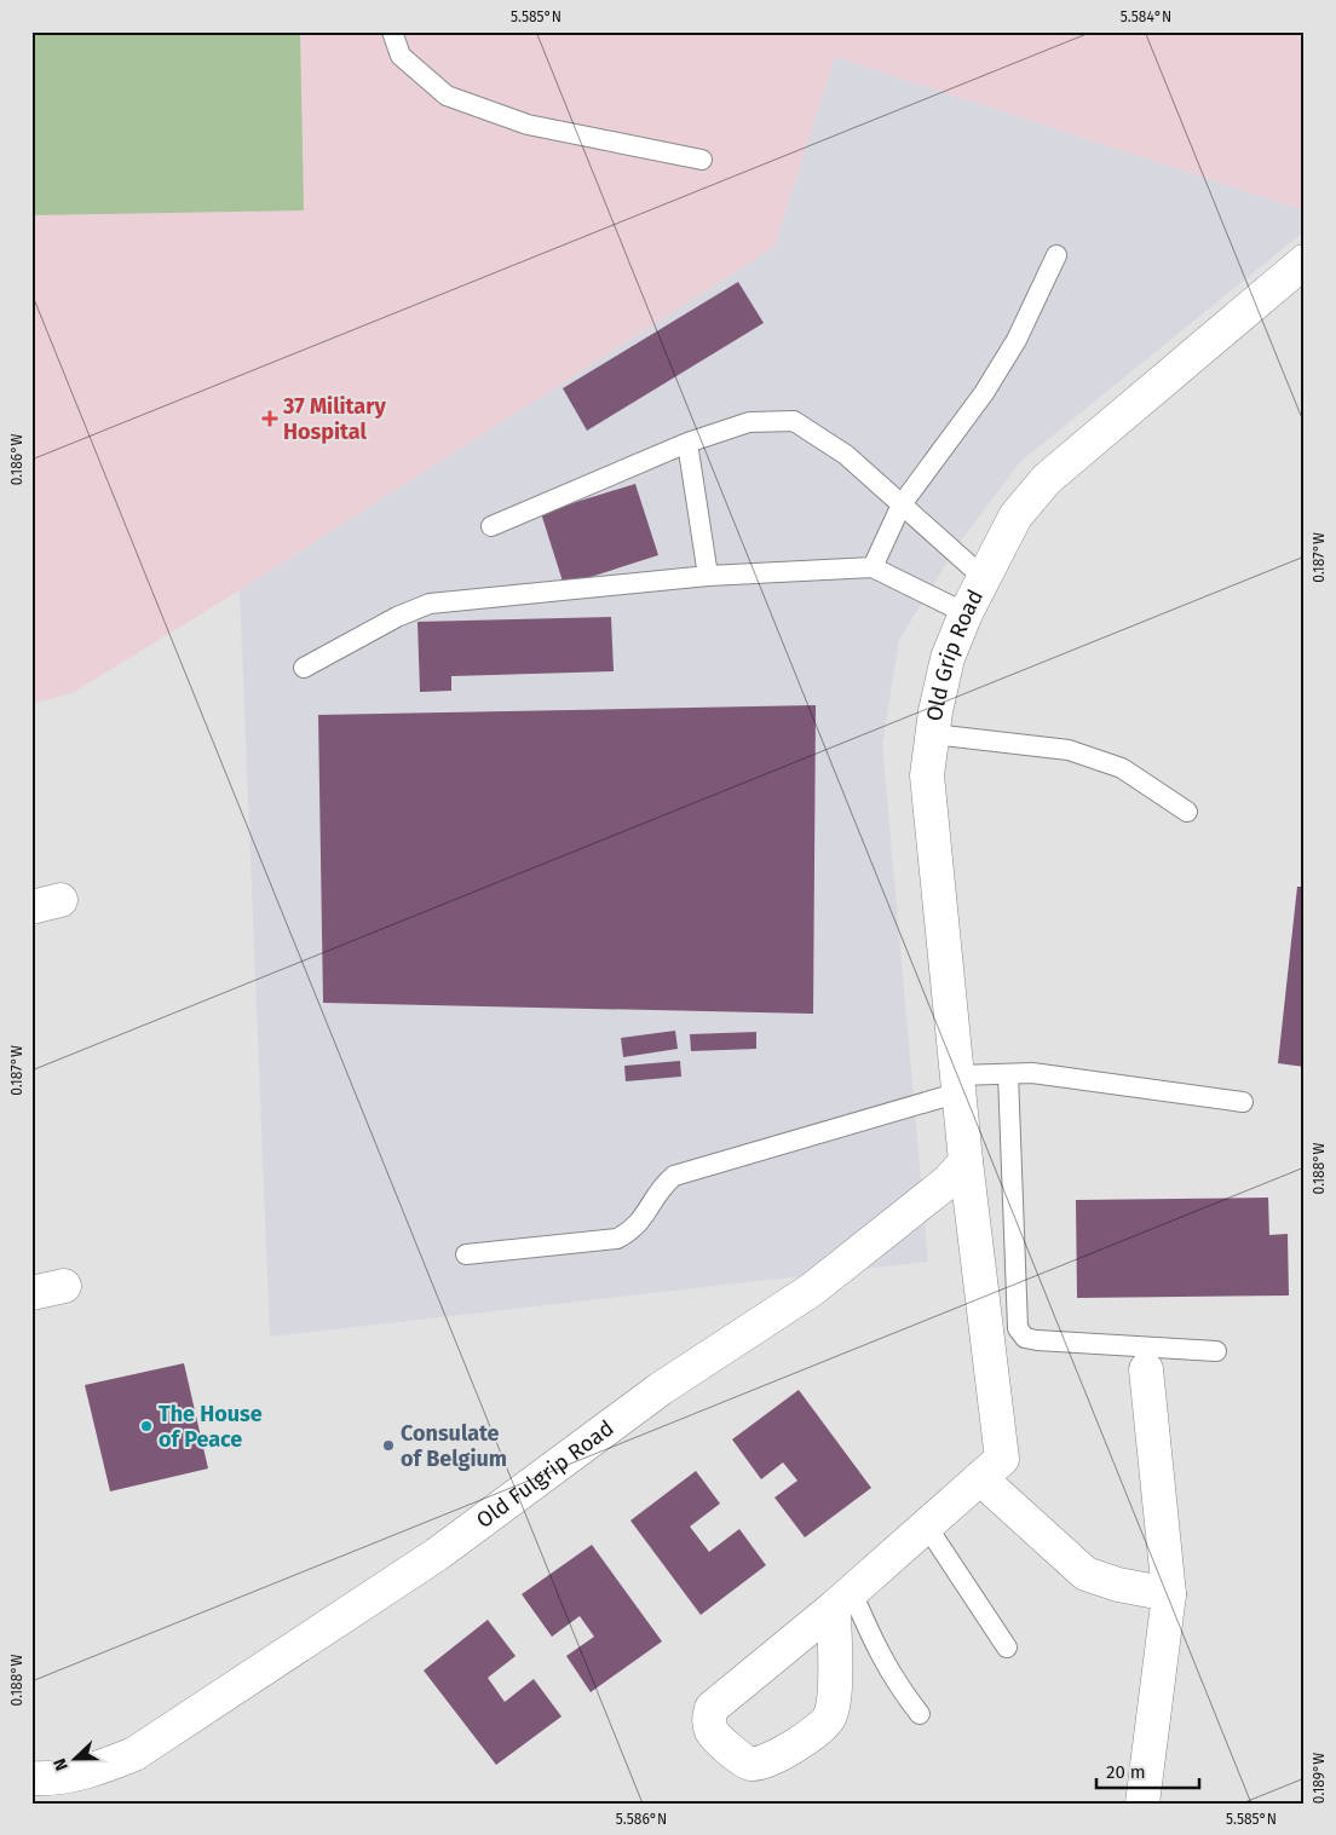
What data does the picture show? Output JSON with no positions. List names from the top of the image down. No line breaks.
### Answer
{"streets":{"street":["Old Grip Road","Old Fulgrip Road"]},"crossings":[["Old Grip Road","Old Fulgrip Road"]],"places":{"health":["37 Military Hospital"],"other":["The House of Peace","Consulate of Belgium"]},"scale_bar":"20 m","north":"left","coordinates":["5.585°N","5.584°N","0.186°W","0.187°W","0.188°W","0.189°W","5.586°N"]}
